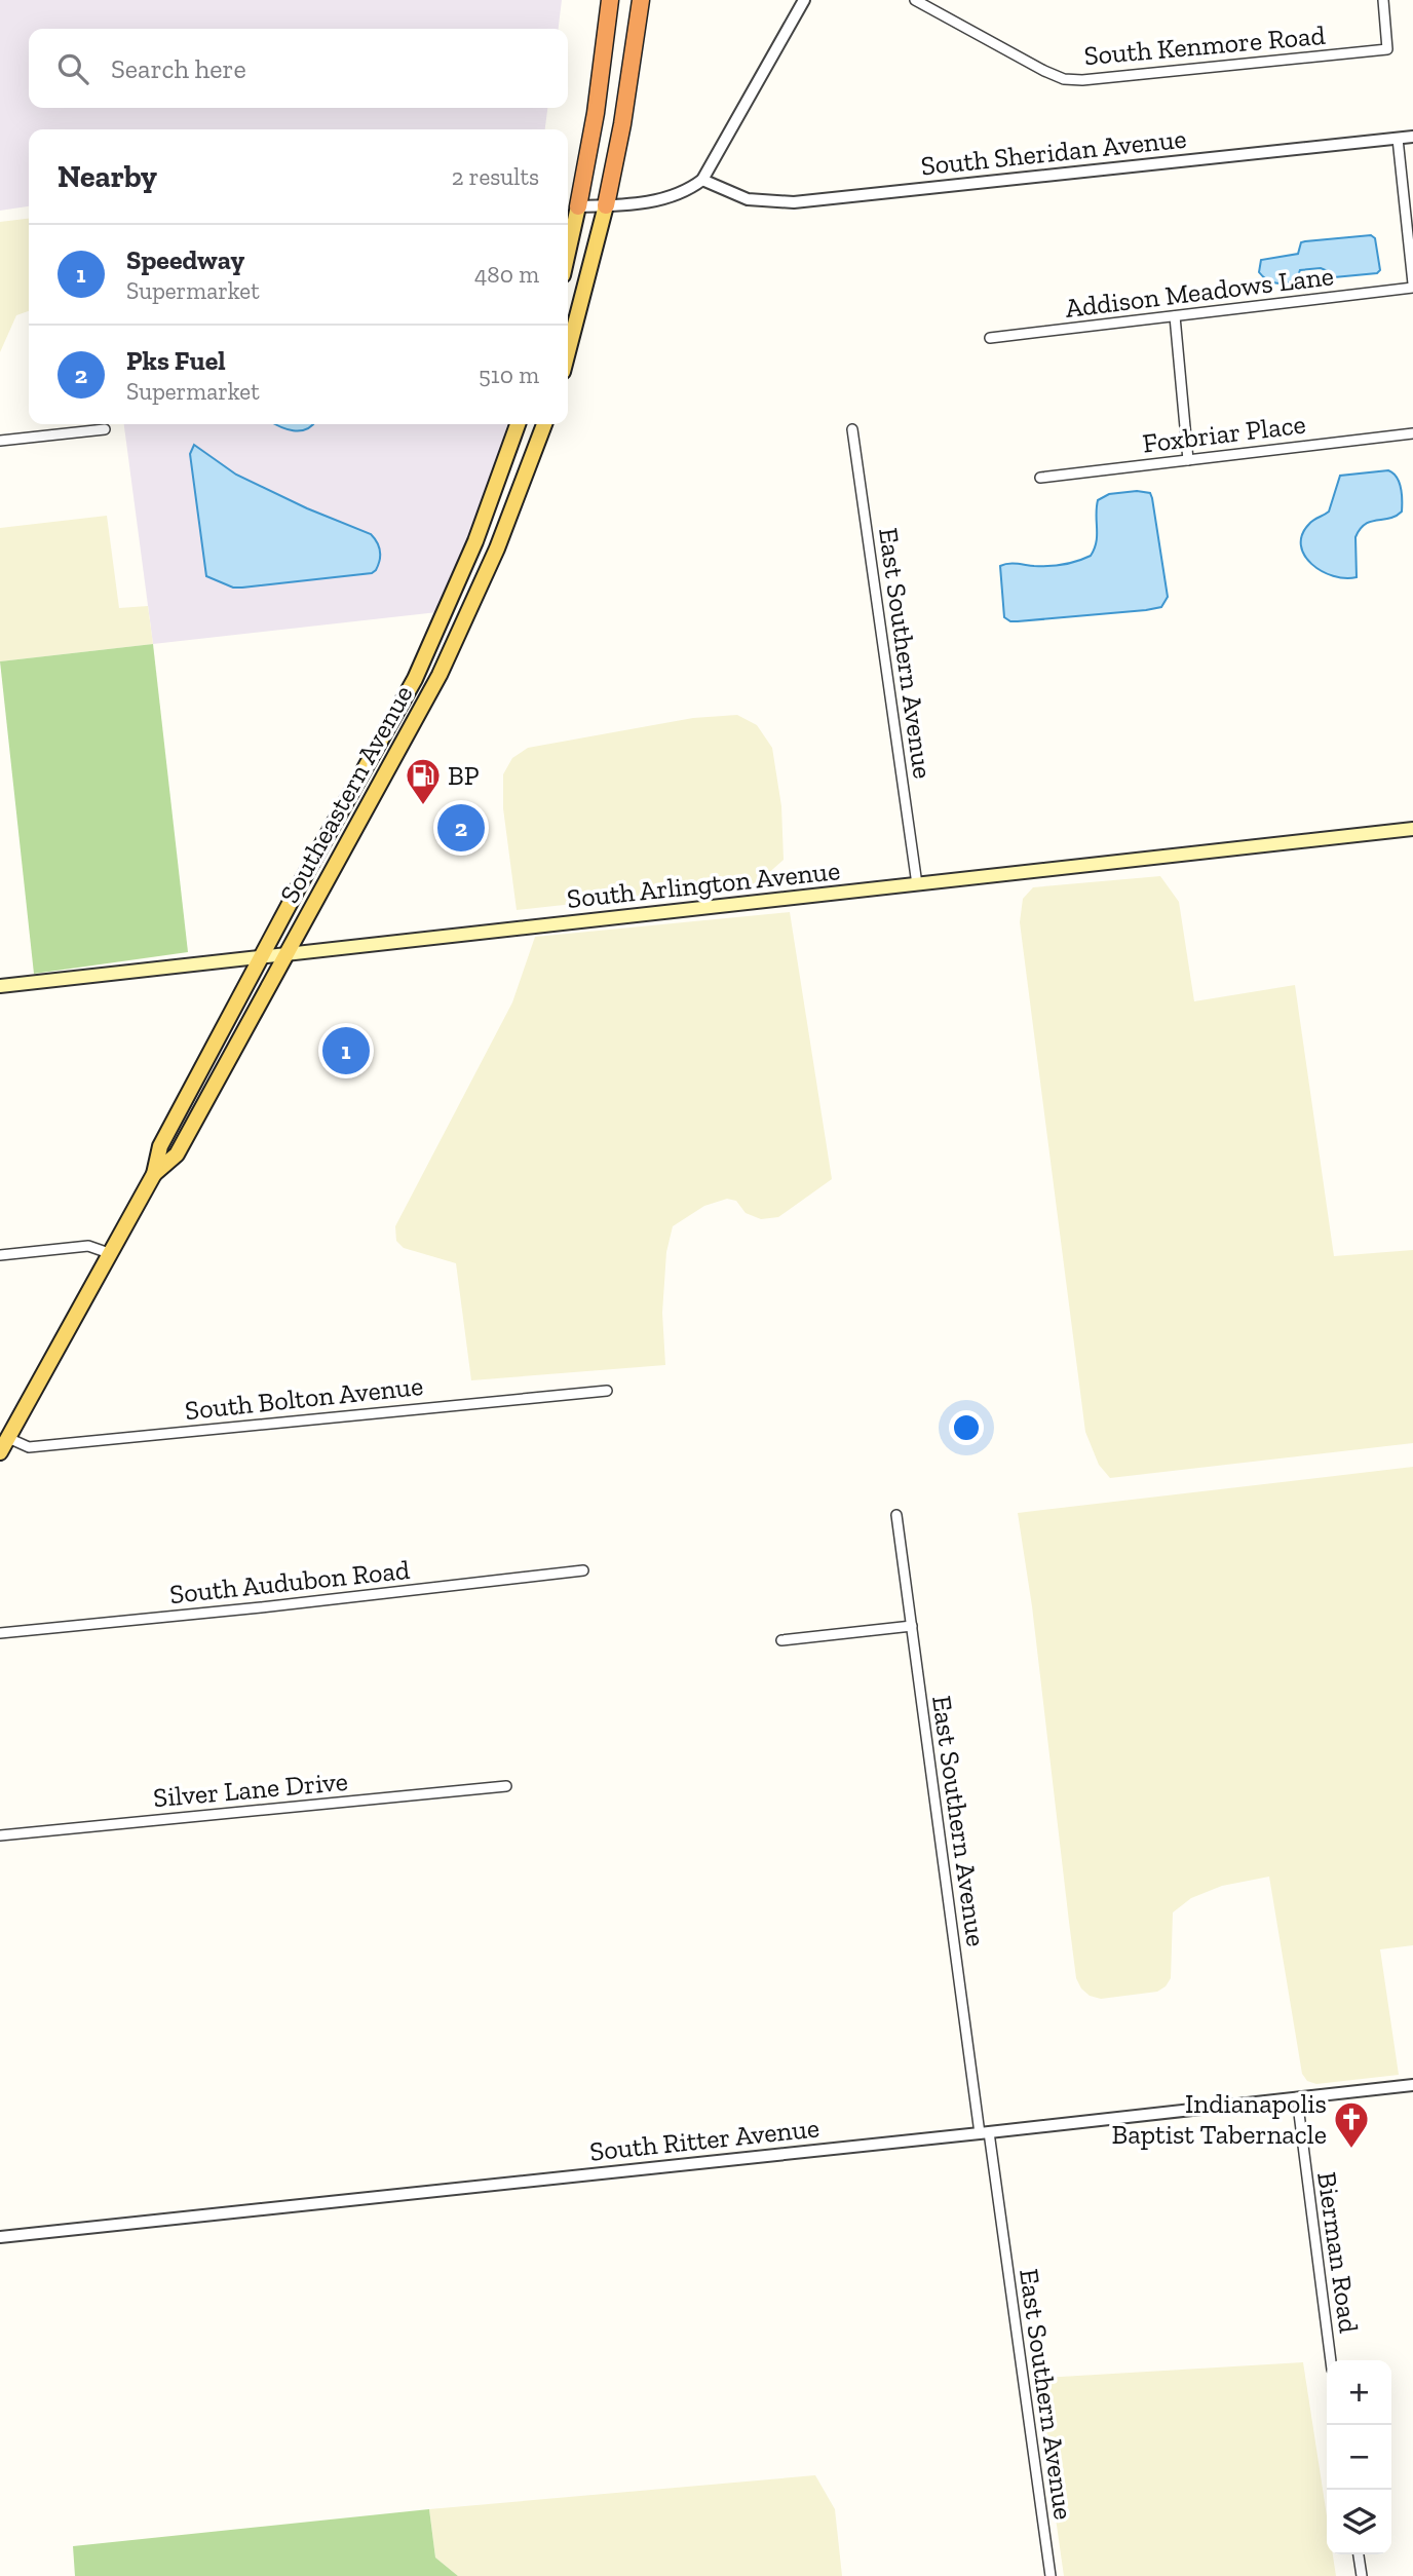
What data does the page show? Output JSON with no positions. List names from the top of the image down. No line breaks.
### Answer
{"streets":{"main road":["Southeastern Avenue","South Arlington Avenue"],"street":["South Kenmore Road","South Sheridan Avenue","Addison Meadows Lane","Foxbriar Place","East Southern Avenue","South Bolton Avenue","South Audubon Road","Silver Lane Drive","South Ritter Avenue","Bierman Road"]},"crossings":[["East Southern Avenue","South Arlington Avenue"],["East Southern Avenue","South Ritter Avenue"],["Southeastern Avenue","South Arlington Avenue"],["Southeastern Avenue","South Bolton Avenue"],["South Ritter Avenue","Bierman Road"]],"places":{"fuel station":["BP"],"church":["Indianapolis Baptist Tabernacle"]},"page":{"search":"Search here","heading":["Nearby","2 results"],"list":[{"mark":"1","name":"Speedway","note":"Supermarket","value":"480 m"},{"mark":"2","name":"Pks Fuel","note":"Supermarket","value":"510 m"}],"pins":["2","1"],"map_buttons":["+","−"]}}
